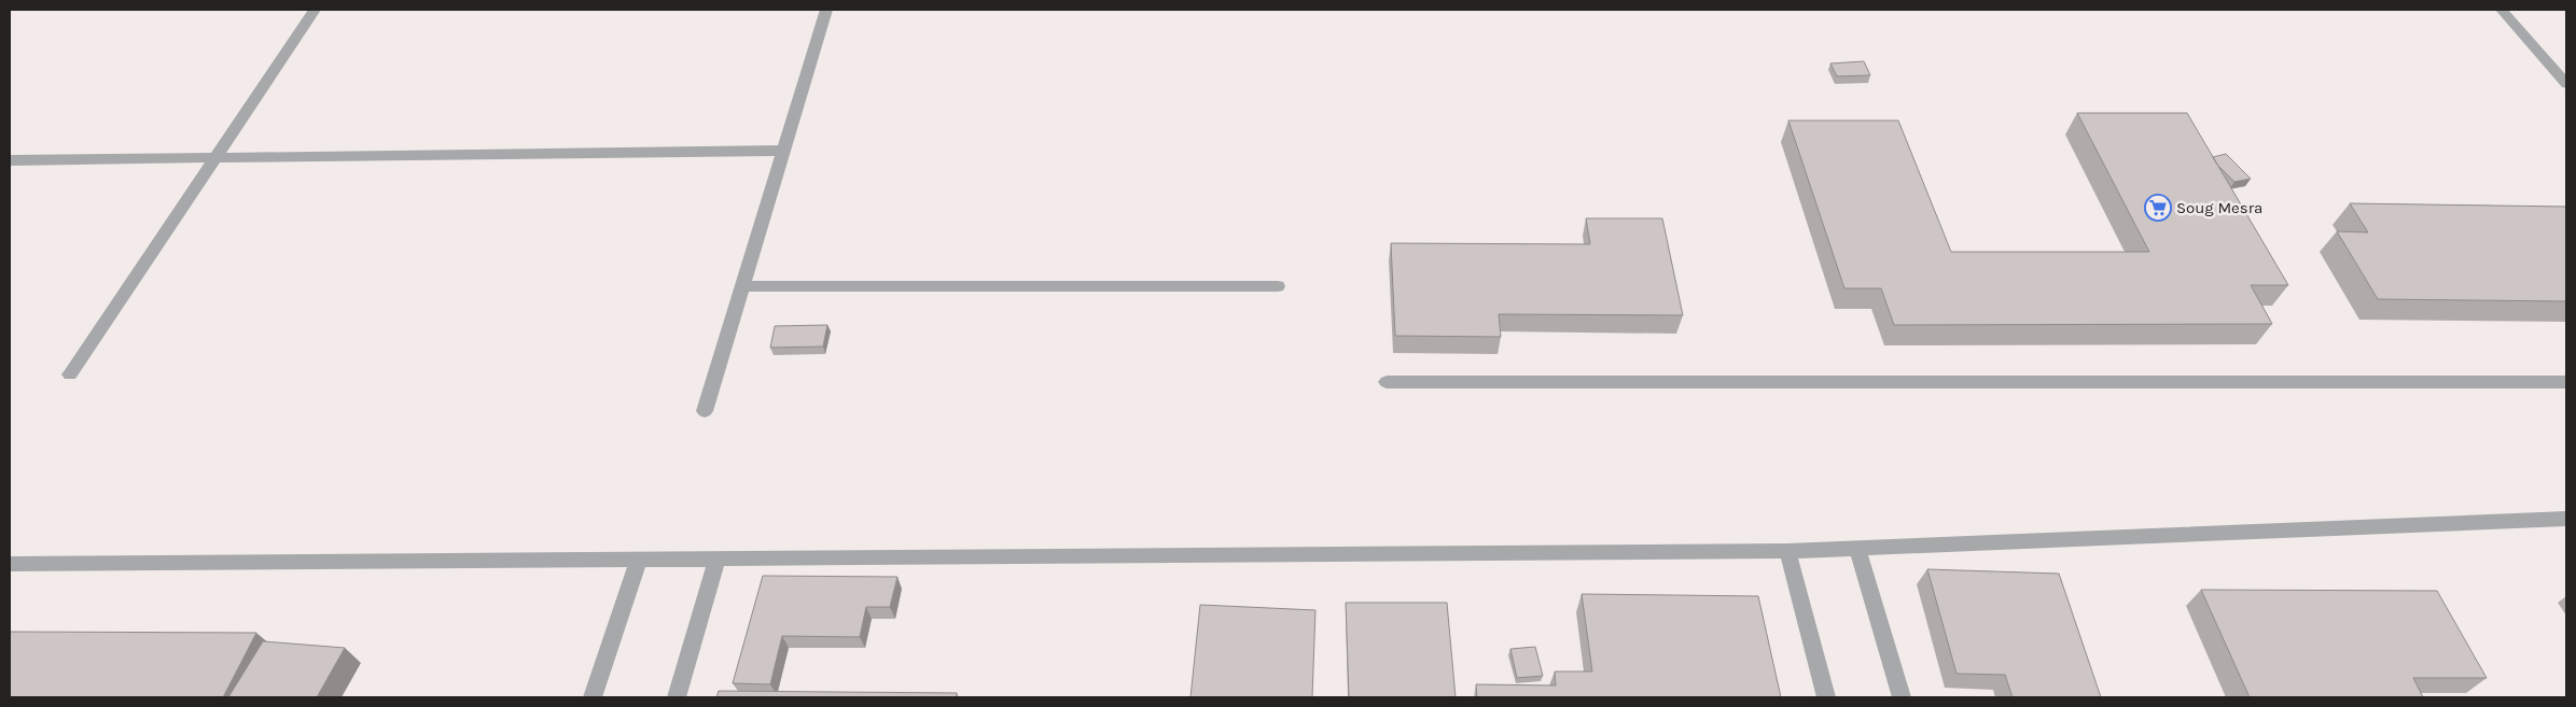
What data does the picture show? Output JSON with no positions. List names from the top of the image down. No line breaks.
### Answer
{"places":{"supermarket":["Soug Mesra"]}}
